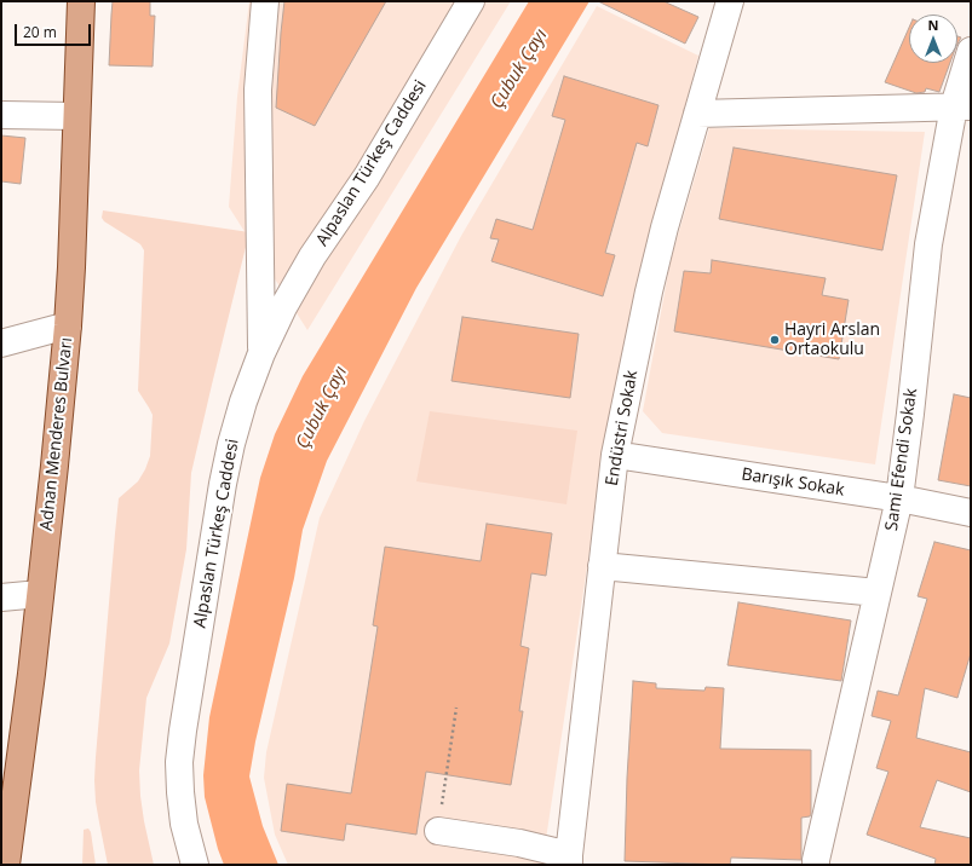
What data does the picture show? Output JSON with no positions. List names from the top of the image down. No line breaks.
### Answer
{"streets":{"main road":["Adnan Menderes Bulvarı"],"street":["Alpaslan Türkeş Caddesi","Endüstri Sokak","Sami Efendi Sokak","Barışık Sokak"]},"crossings":[["Endüstri Sokak","Barışık Sokak"],["Sami Efendi Sokak","Barışık Sokak"]],"water":["Çubuk Çayı"],"places":["Hayri Arslan Ortaokulu"],"scale_bar":"20 m","north":"top"}
